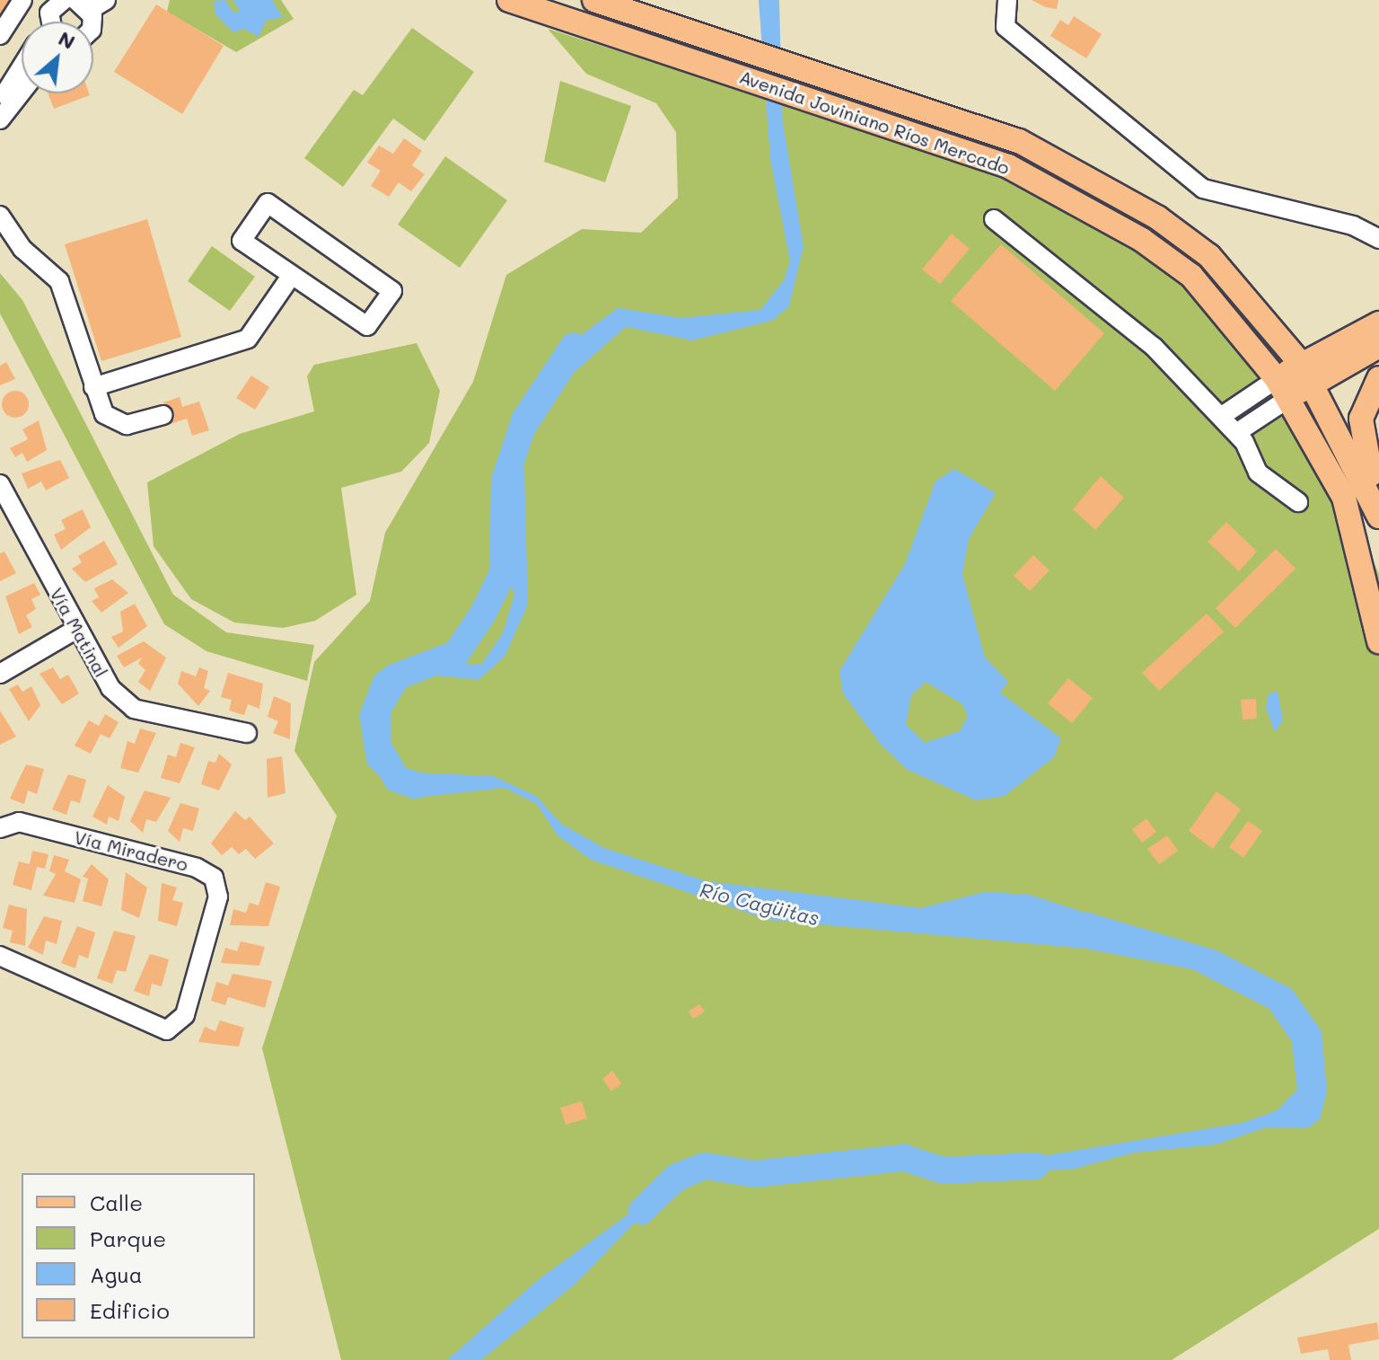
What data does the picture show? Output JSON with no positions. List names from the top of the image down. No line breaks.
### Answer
{"streets":{"main road":["Avenida Joviniano Ríos Mercado"],"street":["Vía Matinal","Vía Miradero"]},"water":["Río Cagüitas"],"legend":["Calle","Parque","Agua","Edificio"],"north":"top right"}
